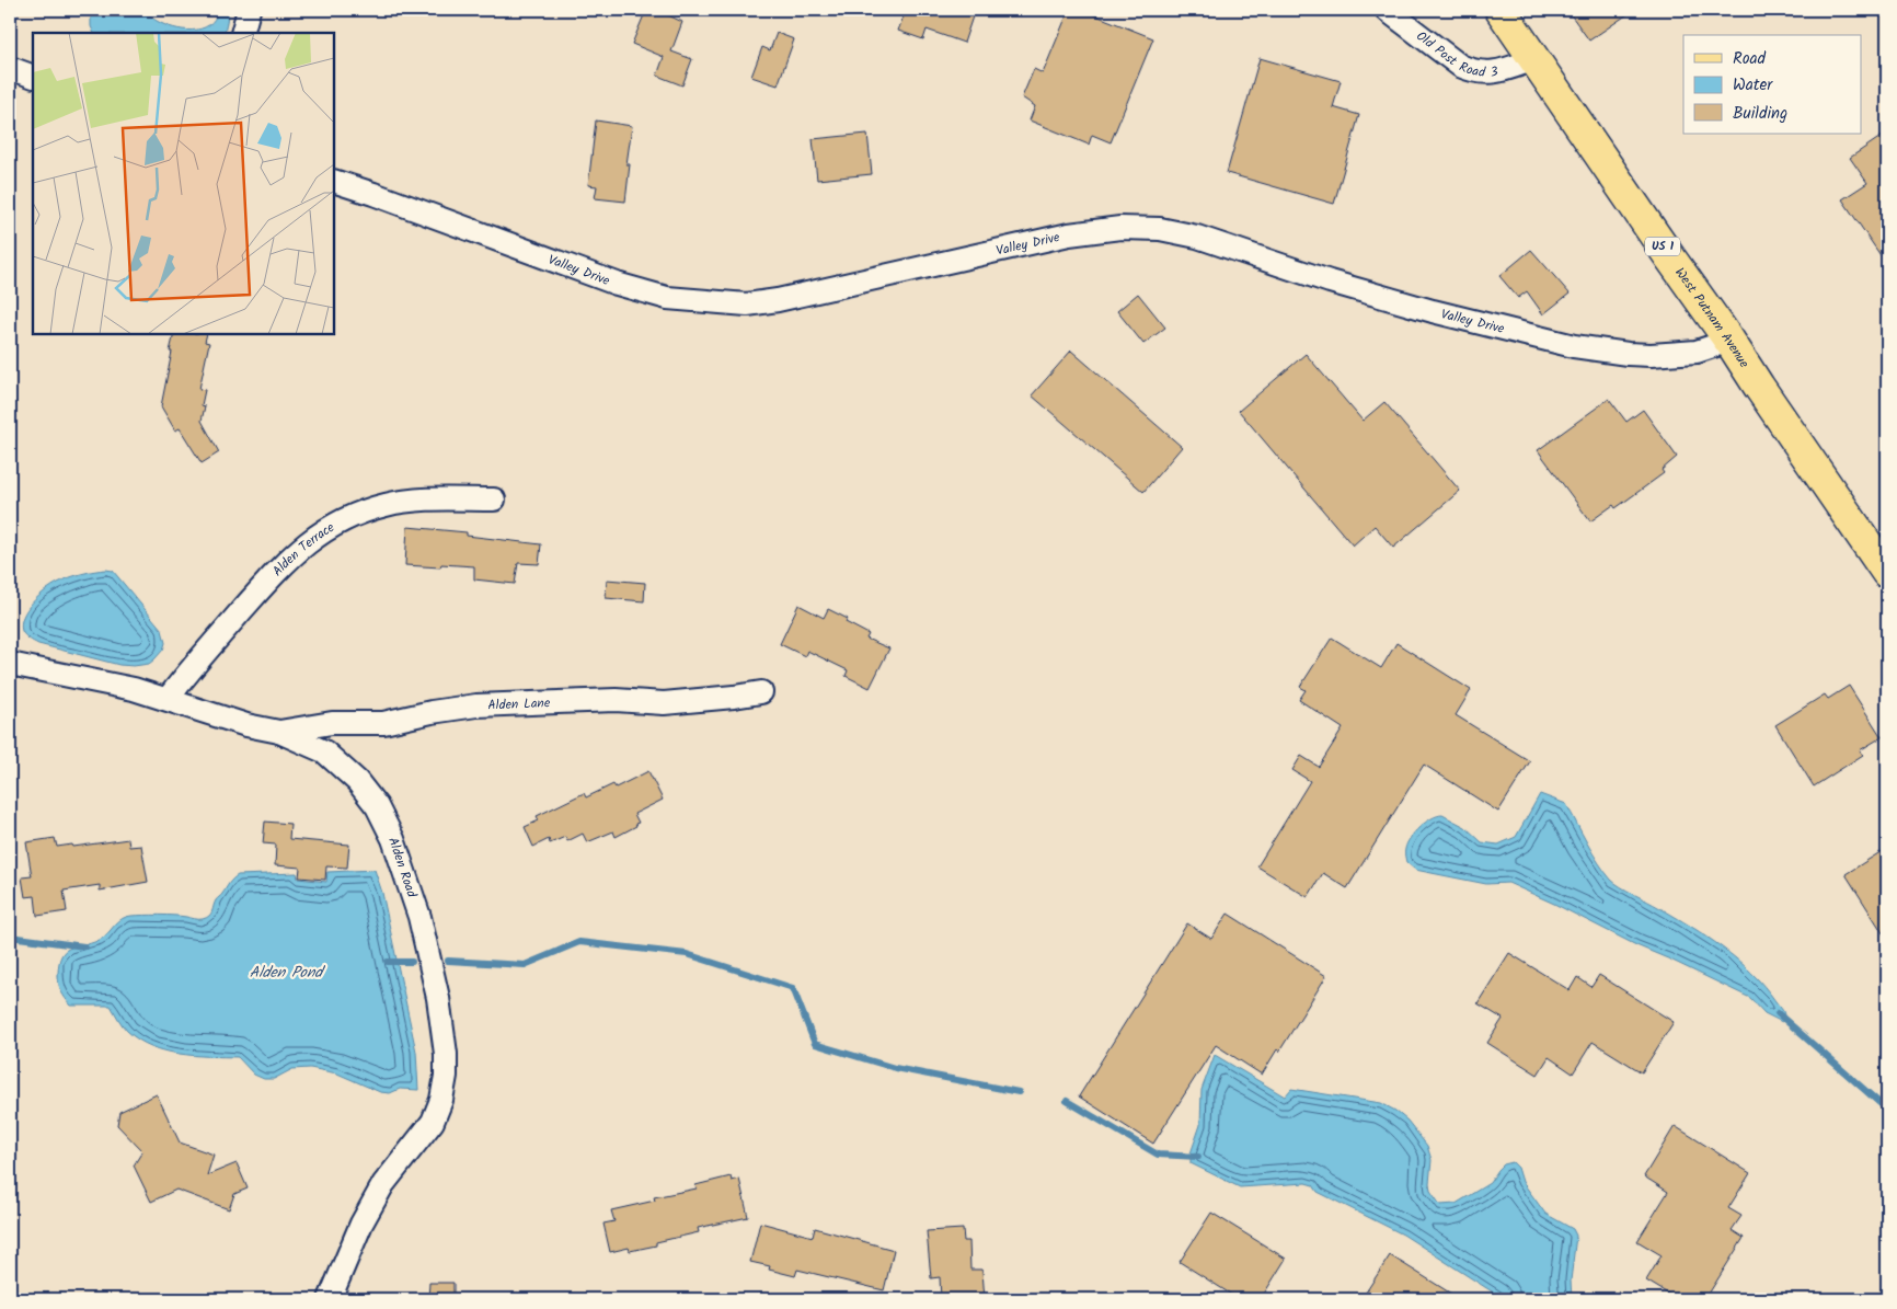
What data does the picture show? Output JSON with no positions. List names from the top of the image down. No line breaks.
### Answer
{"streets":{"main road":["US 1","West Putnam Avenue"],"street":["Old Post Road 3","Valley Drive","Alden Terrace","Alden Lane","Alden Road"]},"crossings":[["Old Post Road 3","West Putnam Avenue"],["Valley Drive","West Putnam Avenue"],["Alden Terrace","Alden Road"],["Alden Lane","Alden Road"]],"water":["Alden Pond"],"legend":["Road","Water","Building"]}
